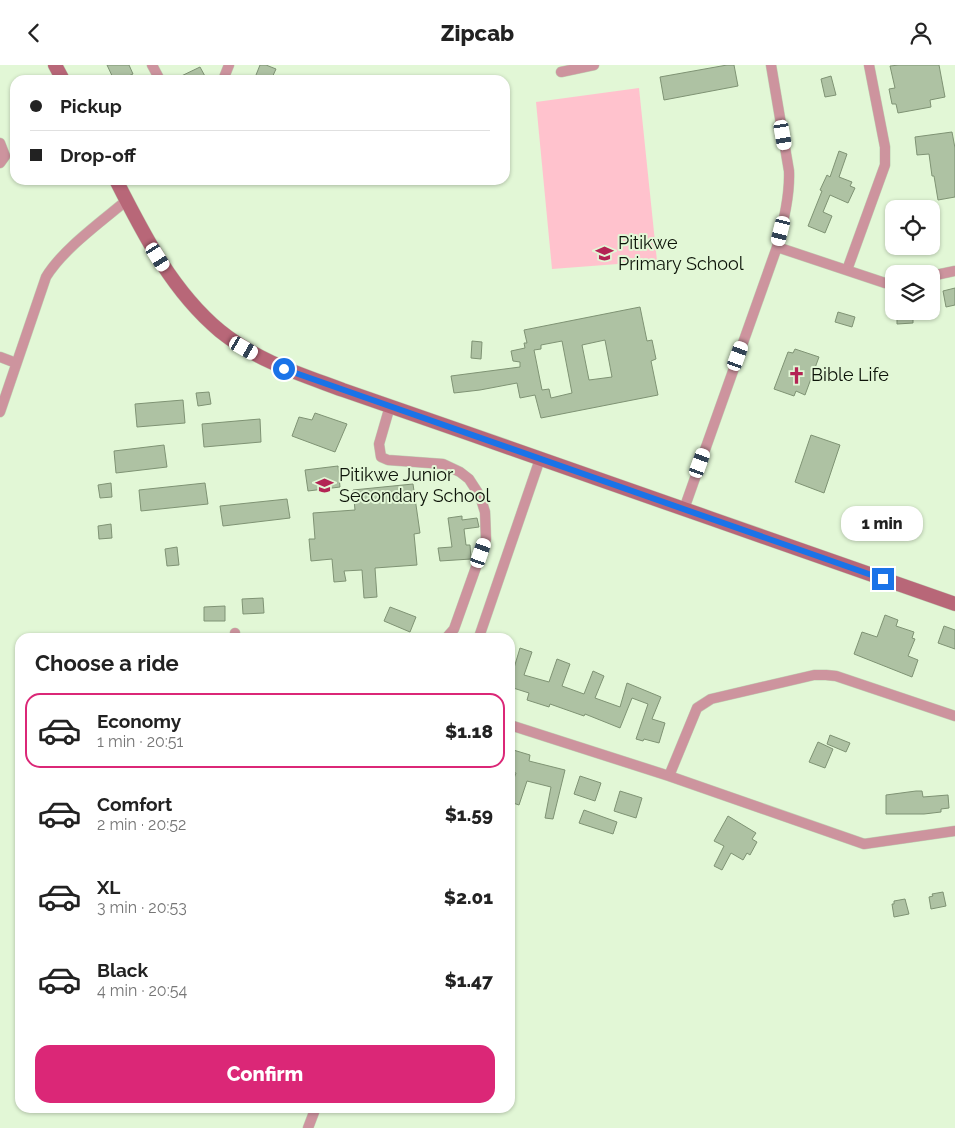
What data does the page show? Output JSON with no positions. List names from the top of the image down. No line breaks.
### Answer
{"places":{"school or university":["Pitikwe Primary School","Pitikwe Junior Secondary School"],"church":["Bible Life"]},"page":{"header":"Zipcab","banner":["Pickup","Drop-off"],"bubble":"1 min","heading":"Choose a ride","list":[{"name":"Economy","note":"1 min · 20:51","value":"$1.18"},{"name":"Comfort","note":"2 min · 20:52","value":"$1.59"},{"name":"XL","note":"3 min · 20:53","value":"$2.01"},{"name":"Black","note":"4 min · 20:54","value":"$1.47"}],"buttons":"Confirm"}}
